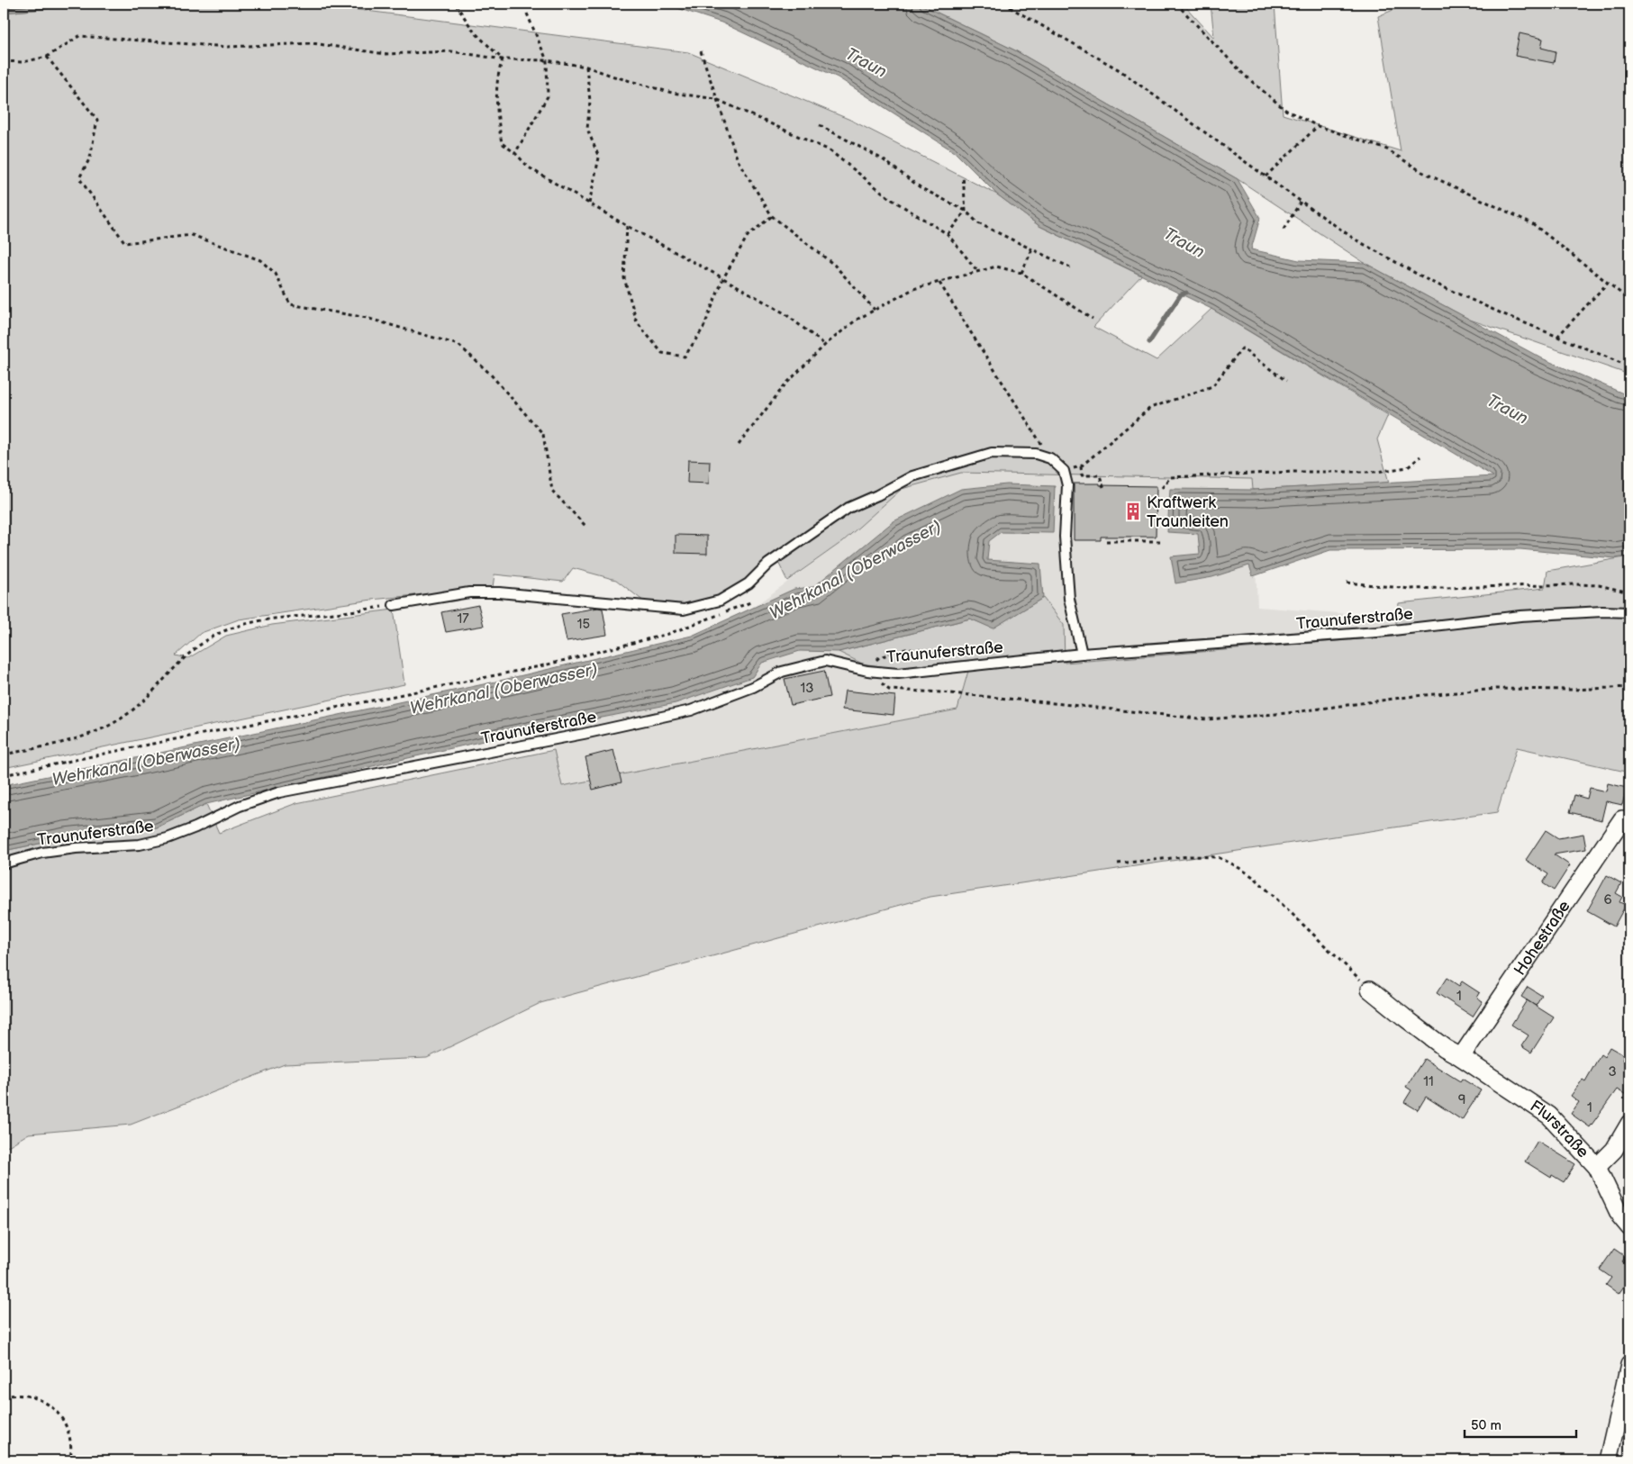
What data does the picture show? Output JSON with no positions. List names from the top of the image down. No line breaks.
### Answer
{"streets":{"street":["Hohestraße","Flurstraße"],"lane":["Traunuferstraße"]},"crossings":[["Hohestraße","Flurstraße"]],"water":["Traun","Wehrkanal (Oberwasser)"],"places":{"building":["Kraftwerk Traunleiten"]},"house_numbers":["17","15","13","6","1","3","11","9","1"],"scale_bar":"50 m"}
